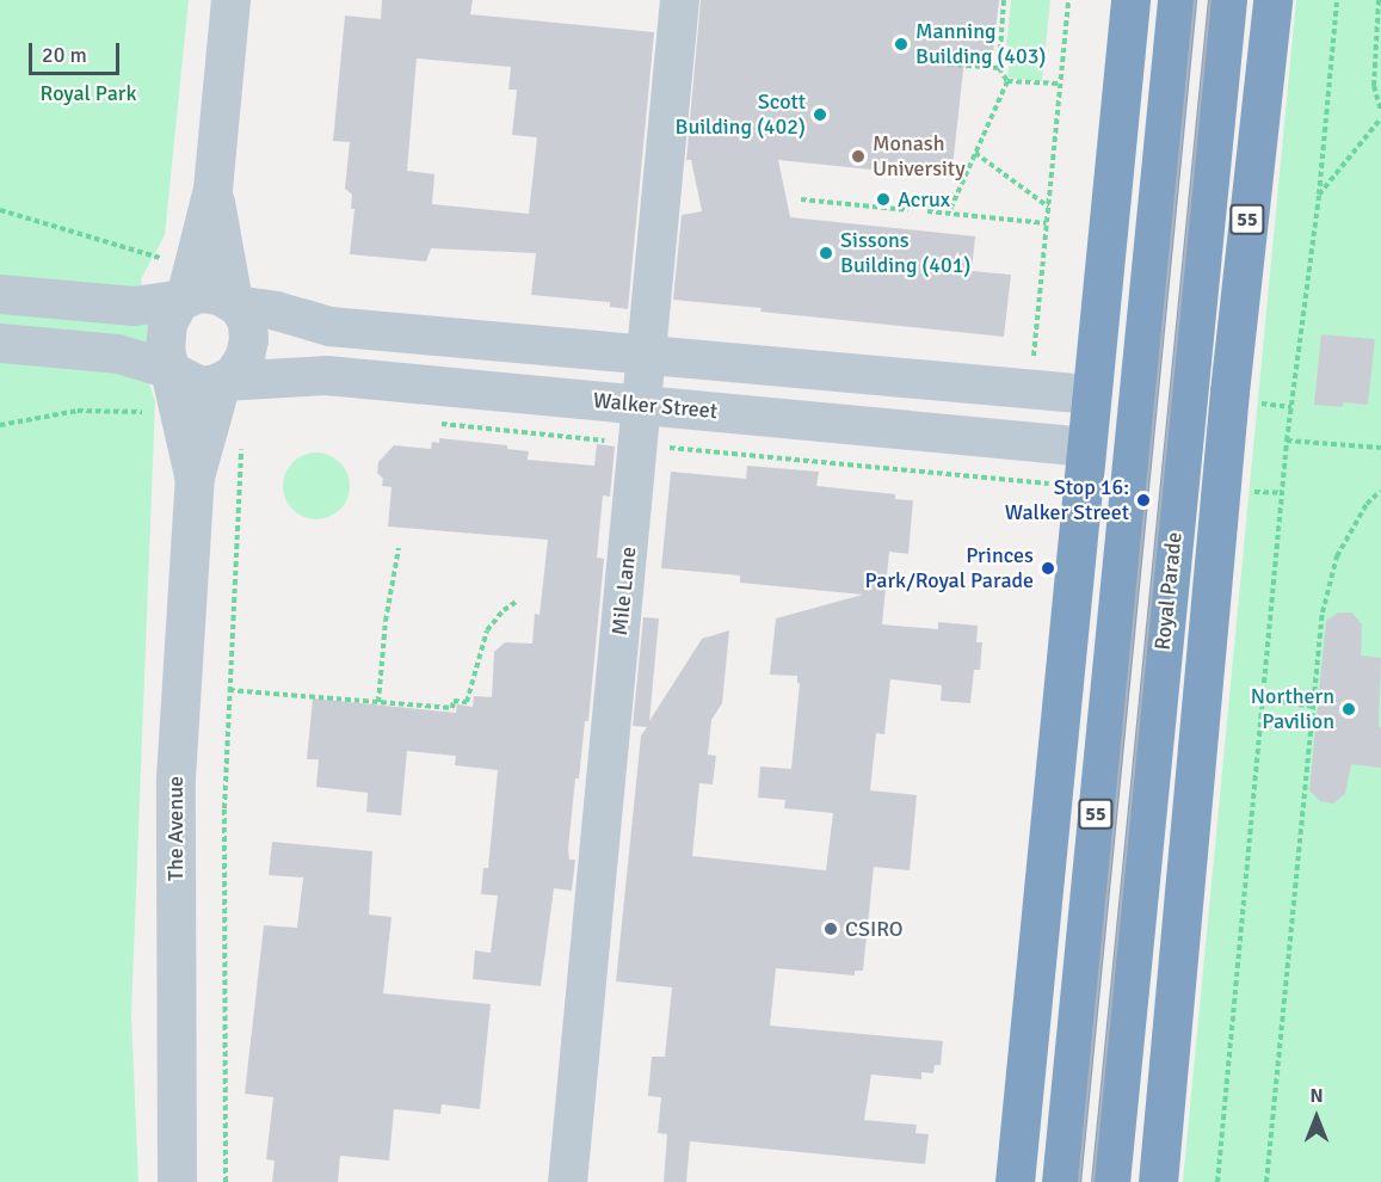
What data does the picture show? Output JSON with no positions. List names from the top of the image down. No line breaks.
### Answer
{"streets":{"highway":["55","Royal Parade"],"street":["Walker Street","Mile Lane","The Avenue"]},"crossings":[["55","Walker Street"],["Walker Street","Mile Lane"],["Walker Street","The Avenue"]],"parks":["Royal Park"],"places":["Manning Building (403)","Scott Building (402)","Monash University","Acrux","Sissons Building (401)","Stop 16: Walker Street","Princes Park/Royal Parade","Northern Pavilion","CSIRO"],"scale_bar":"20 m","north":"top"}
